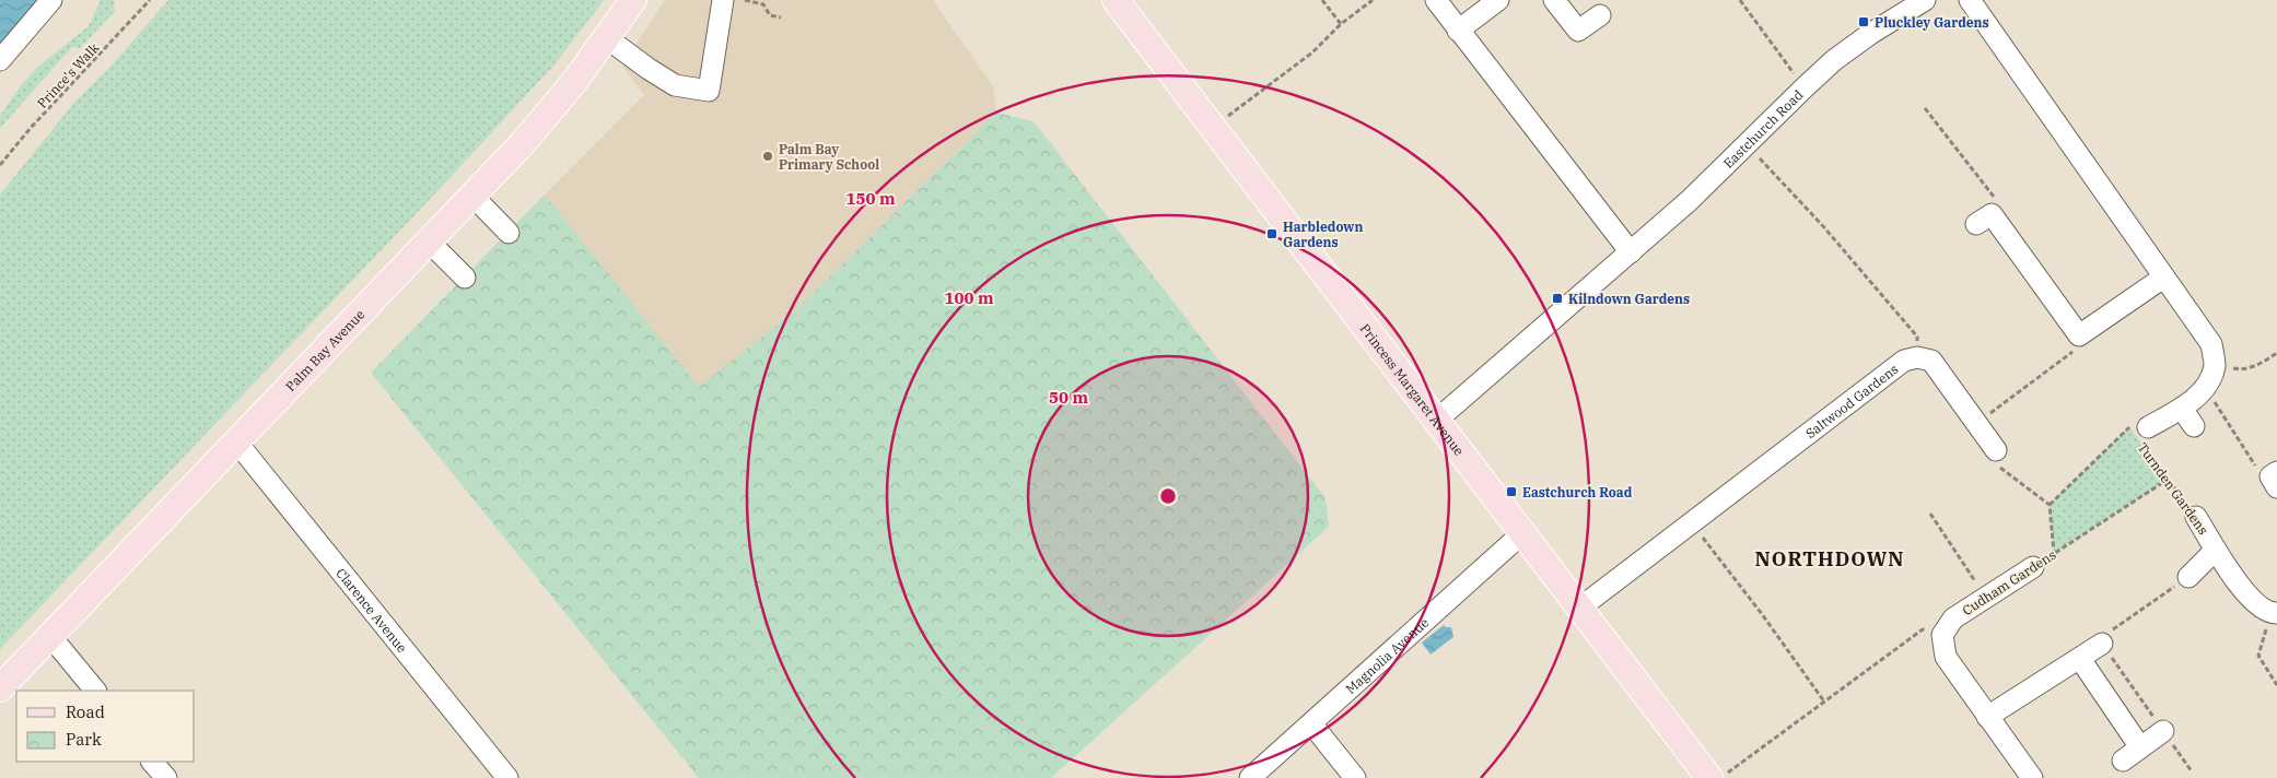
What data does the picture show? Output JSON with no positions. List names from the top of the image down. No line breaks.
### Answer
{"streets":{"main road":["Palm Bay Avenue","Princess Margaret Avenue"],"street":["Eastchurch Road","Saltwood Gardens","Turnden Gardens","Cudham Gardens","Clarence Avenue","Magnolia Avenue"],"path":["Prince's Walk"]},"crossings":[["Eastchurch Road","Princess Margaret Avenue"],["Palm Bay Avenue","Clarence Avenue"],["Princess Margaret Avenue","Saltwood Gardens"],["Princess Margaret Avenue","Magnolia Avenue"],["Turnden Gardens","Cudham Gardens"]],"districts":["NORTHDOWN"],"places":{"transit":["Pluckley Gardens","Harbledown Gardens","Kilndown Gardens","Eastchurch Road"],"other":["Palm Bay Primary School"]},"legend":["Road","Park"],"rings":["150 m","100 m","50 m"]}
